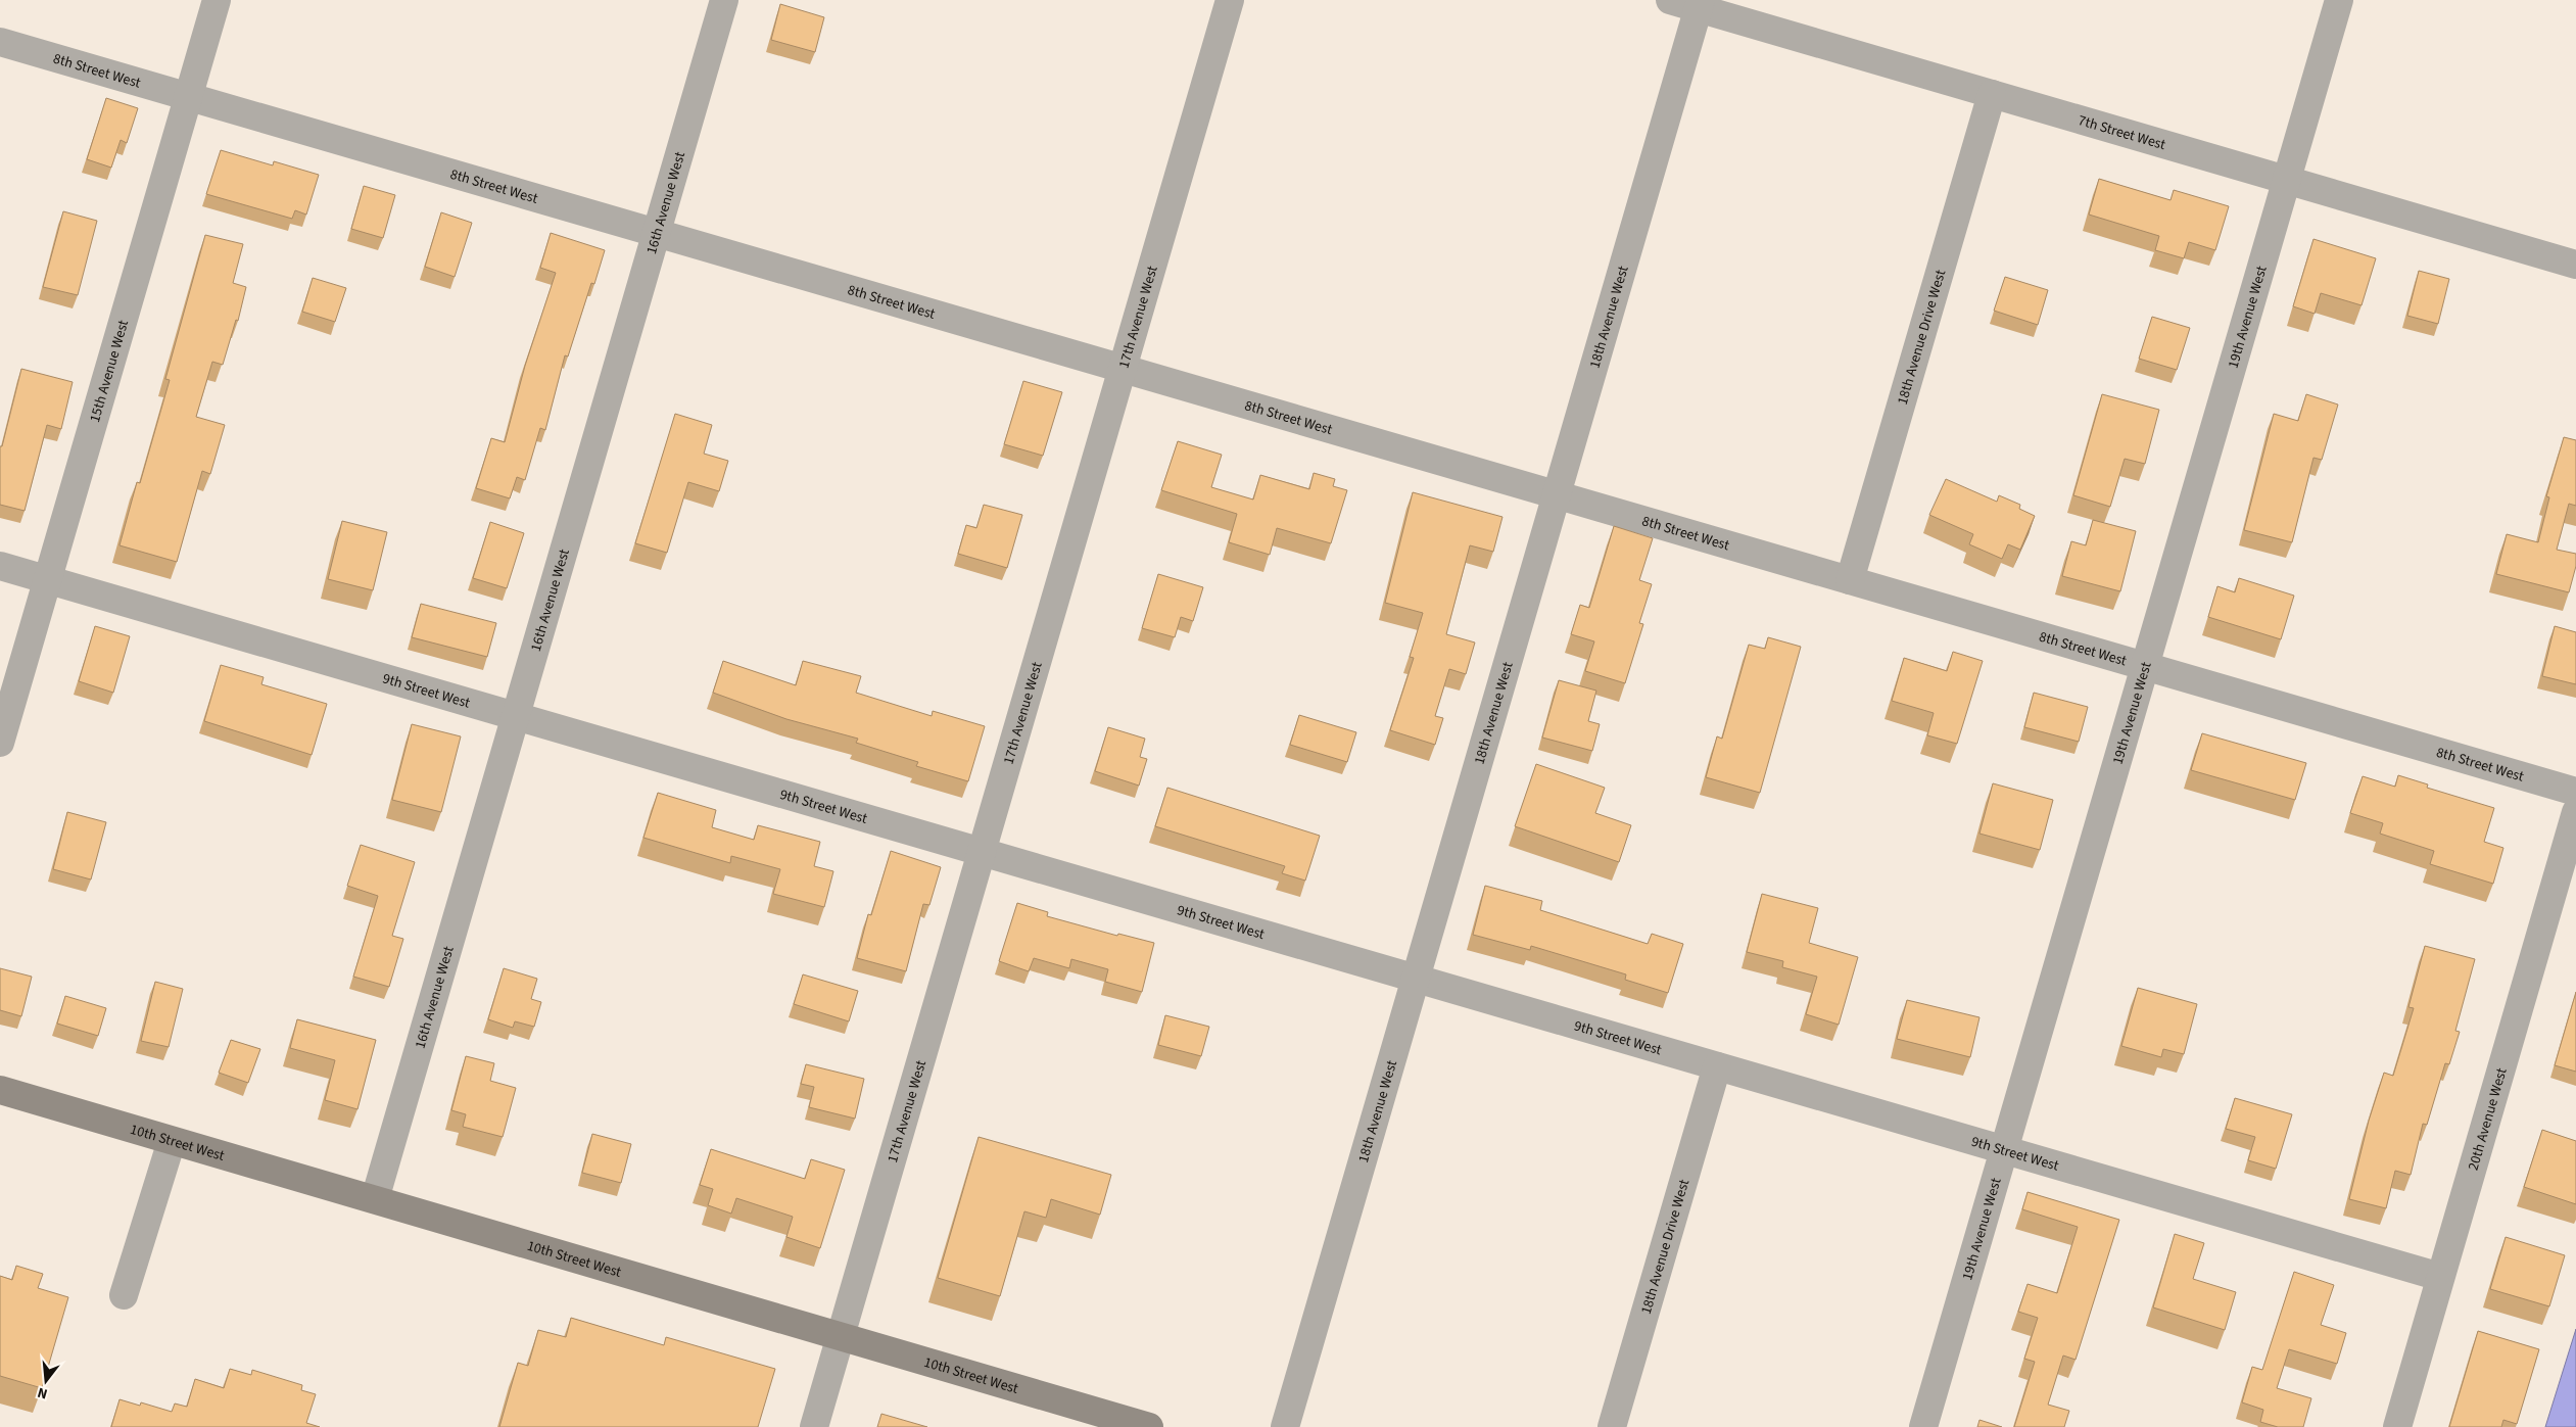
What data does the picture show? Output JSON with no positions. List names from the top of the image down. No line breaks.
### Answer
{"streets":{"street":["8th Street West","7th Street West","16th Avenue West","17th Avenue West","18th Avenue West","19th Avenue West","18th Avenue Drive West","15th Avenue West","9th Street West","20th Avenue West","10th Street West"]},"crossings":[["8th Street West","16th Avenue West"],["8th Street West","17th Avenue West"],["8th Street West","18th Avenue West"],["8th Street West","19th Avenue West"],["8th Street West","18th Avenue Drive West"],["8th Street West","15th Avenue West"],["7th Street West","18th Avenue West"],["7th Street West","19th Avenue West"],["7th Street West","18th Avenue Drive West"],["16th Avenue West","9th Street West"],["16th Avenue West","10th Street West"],["17th Avenue West","9th Street West"],["17th Avenue West","10th Street West"],["18th Avenue West","9th Street West"],["19th Avenue West","9th Street West"],["18th Avenue Drive West","9th Street West"],["15th Avenue West","9th Street West"],["9th Street West","20th Avenue West"]],"north":"bottom"}
